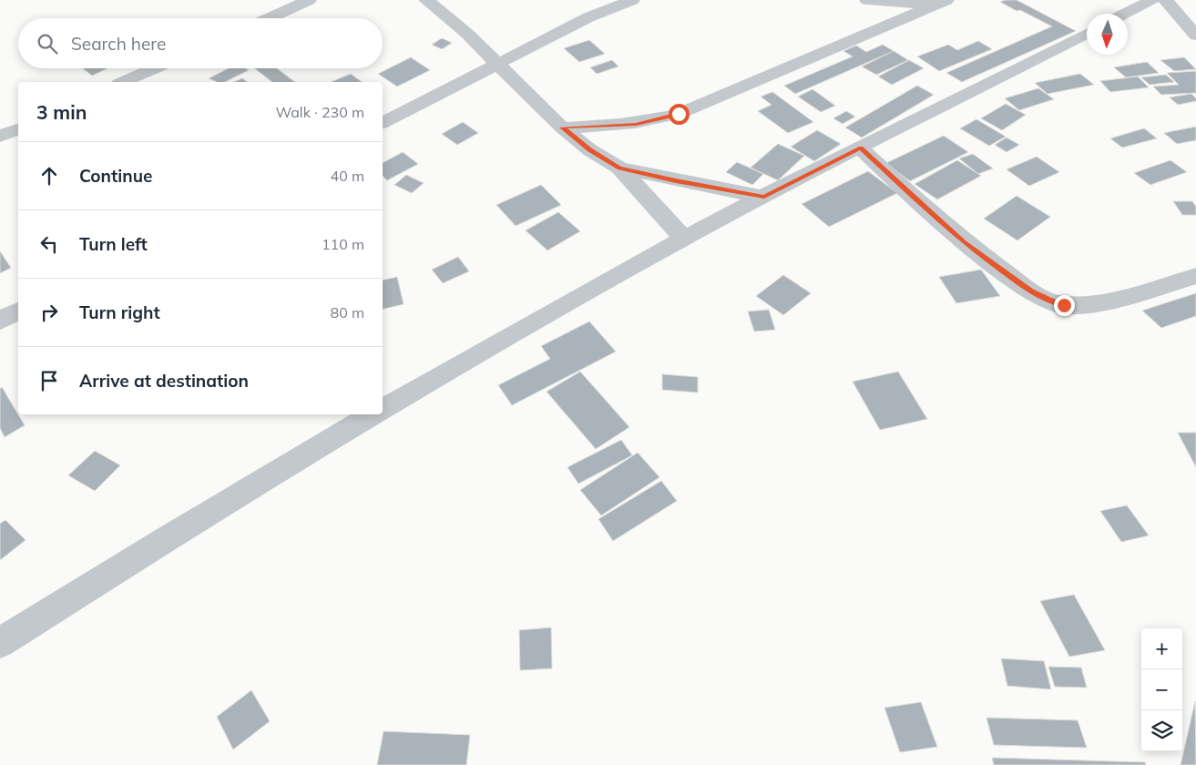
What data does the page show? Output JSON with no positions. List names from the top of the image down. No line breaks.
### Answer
{"north":"bottom","page":{"search":"Search here","heading":["3 min","Walk · 230 m"],"list":[["Continue","40 m"],["Turn left","110 m"],["Turn right","80 m"],"Arrive at destination"],"map_buttons":["+","−"]}}
